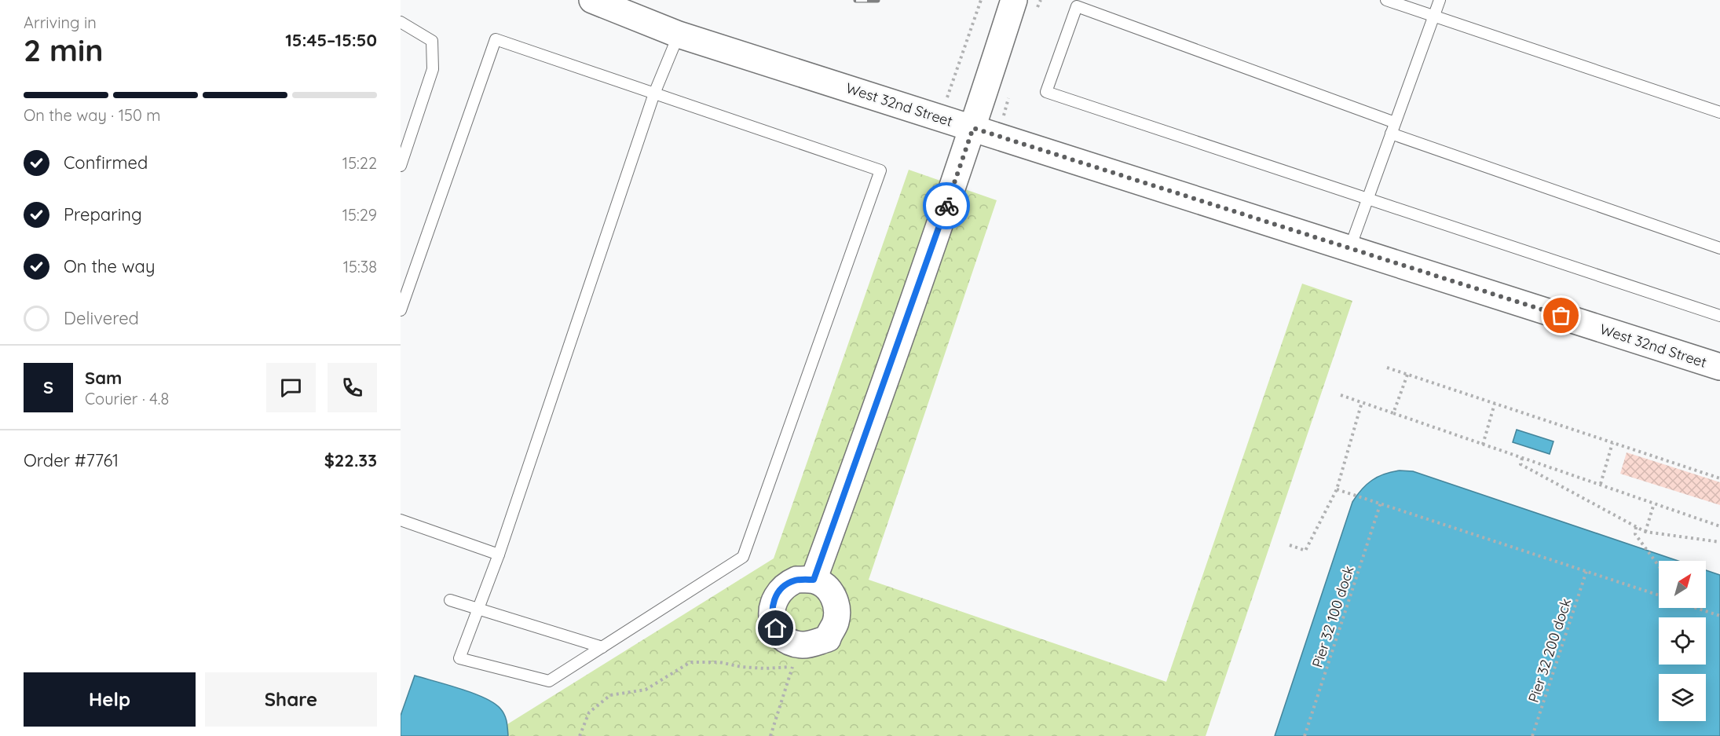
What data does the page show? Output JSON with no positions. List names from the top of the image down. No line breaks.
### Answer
{"streets":{"street":["West 32nd Street"],"path":["Pier 32 100 dock","Pier 32 200 dock"]},"north":"top right","page":{"heading":["2 min","Arriving in","15:45–15:50"],"panel":["Sam","Courier · 4.8","Order #7761","$22.33"],"bar":"On the way · 150 m","list":[["Confirmed","15:22"],["Preparing","15:29"],["On the way","15:38"],"Delivered"],"round":"S","buttons":["Help","Share"]}}
